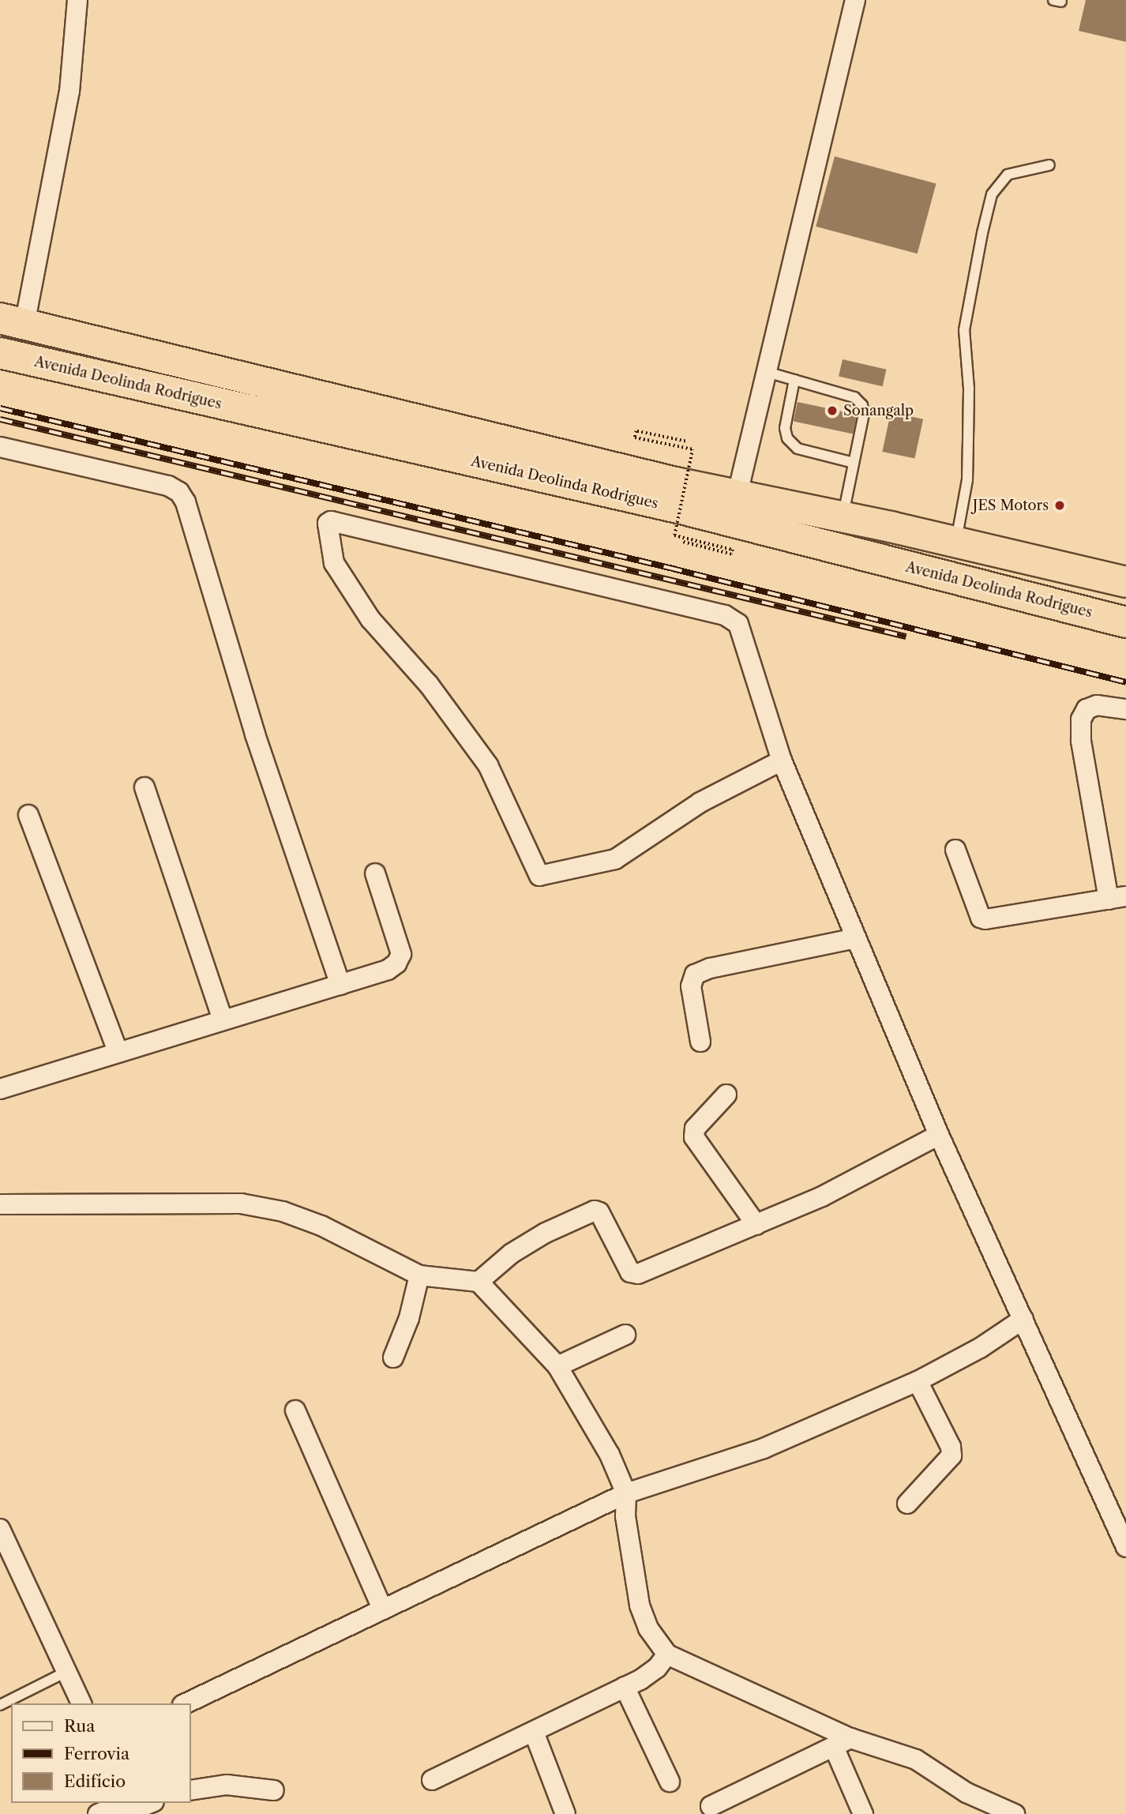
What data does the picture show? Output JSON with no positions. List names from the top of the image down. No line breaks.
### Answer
{"streets":{"highway":["Avenida Deolinda Rodrigues"]},"places":["Sonangalp","JES Motors"],"legend":["Rua","Ferrovia","Edifício"]}
